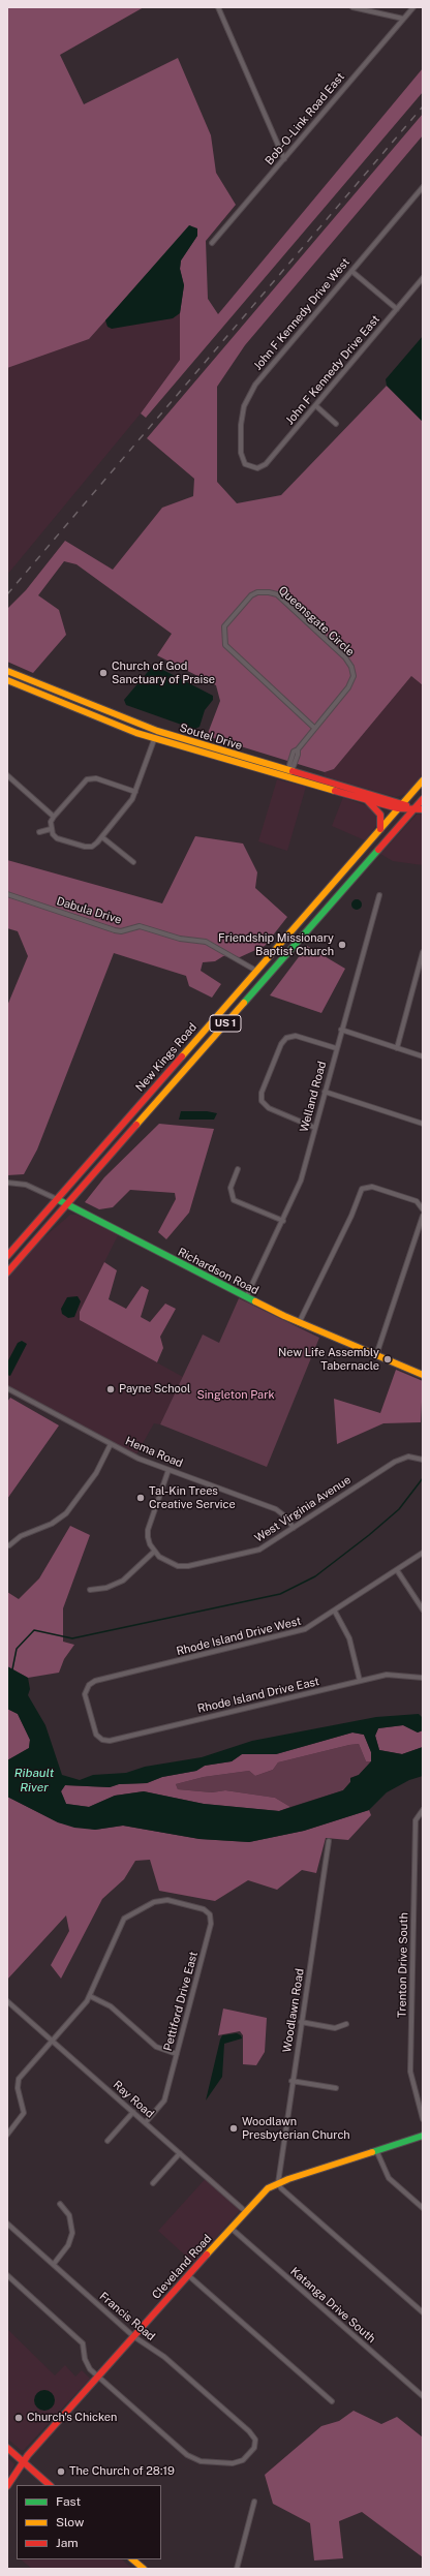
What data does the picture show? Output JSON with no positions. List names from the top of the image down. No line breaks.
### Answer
{"streets":{"main road":["Soutel Drive","US 1","New Kings Road","Richardson Road","Cleveland Road"],"street":["Bob-O-Link Road East","John F Kennedy Drive West","John F Kennedy Drive East","Queensgate Circle","Dabula Drive","Welland Road","Hema Road","West Virginia Avenue","Rhode Island Drive West","Rhode Island Drive East","Trenton Drive South","Pettiford Drive East","Woodlawn Road","Ray Road","Katanga Drive South","Francis Road"]},"crossings":[["John F Kennedy Drive West","John F Kennedy Drive East"],["Queensgate Circle","Soutel Drive"],["Soutel Drive","New Kings Road"],["Dabula Drive","New Kings Road"],["New Kings Road","Richardson Road"],["Welland Road","Richardson Road"],["Hema Road","West Virginia Avenue"],["Rhode Island Drive West","Rhode Island Drive East"],["Pettiford Drive East","Ray Road"],["Woodlawn Road","Cleveland Road"],["Ray Road","Cleveland Road"],["Cleveland Road","Katanga Drive South"],["Cleveland Road","Francis Road"]],"water":["Ribault River"],"parks":["Singleton Park"],"places":["Church of God Sanctuary of Praise","Friendship Missionary Baptist Church","New Life Assembly Tabernacle","Payne School","Tal-Kin Trees Creative Service","Woodlawn Presbyterian Church","Church's Chicken","The Church of 28:19"],"legend":["Fast","Slow","Jam"]}
